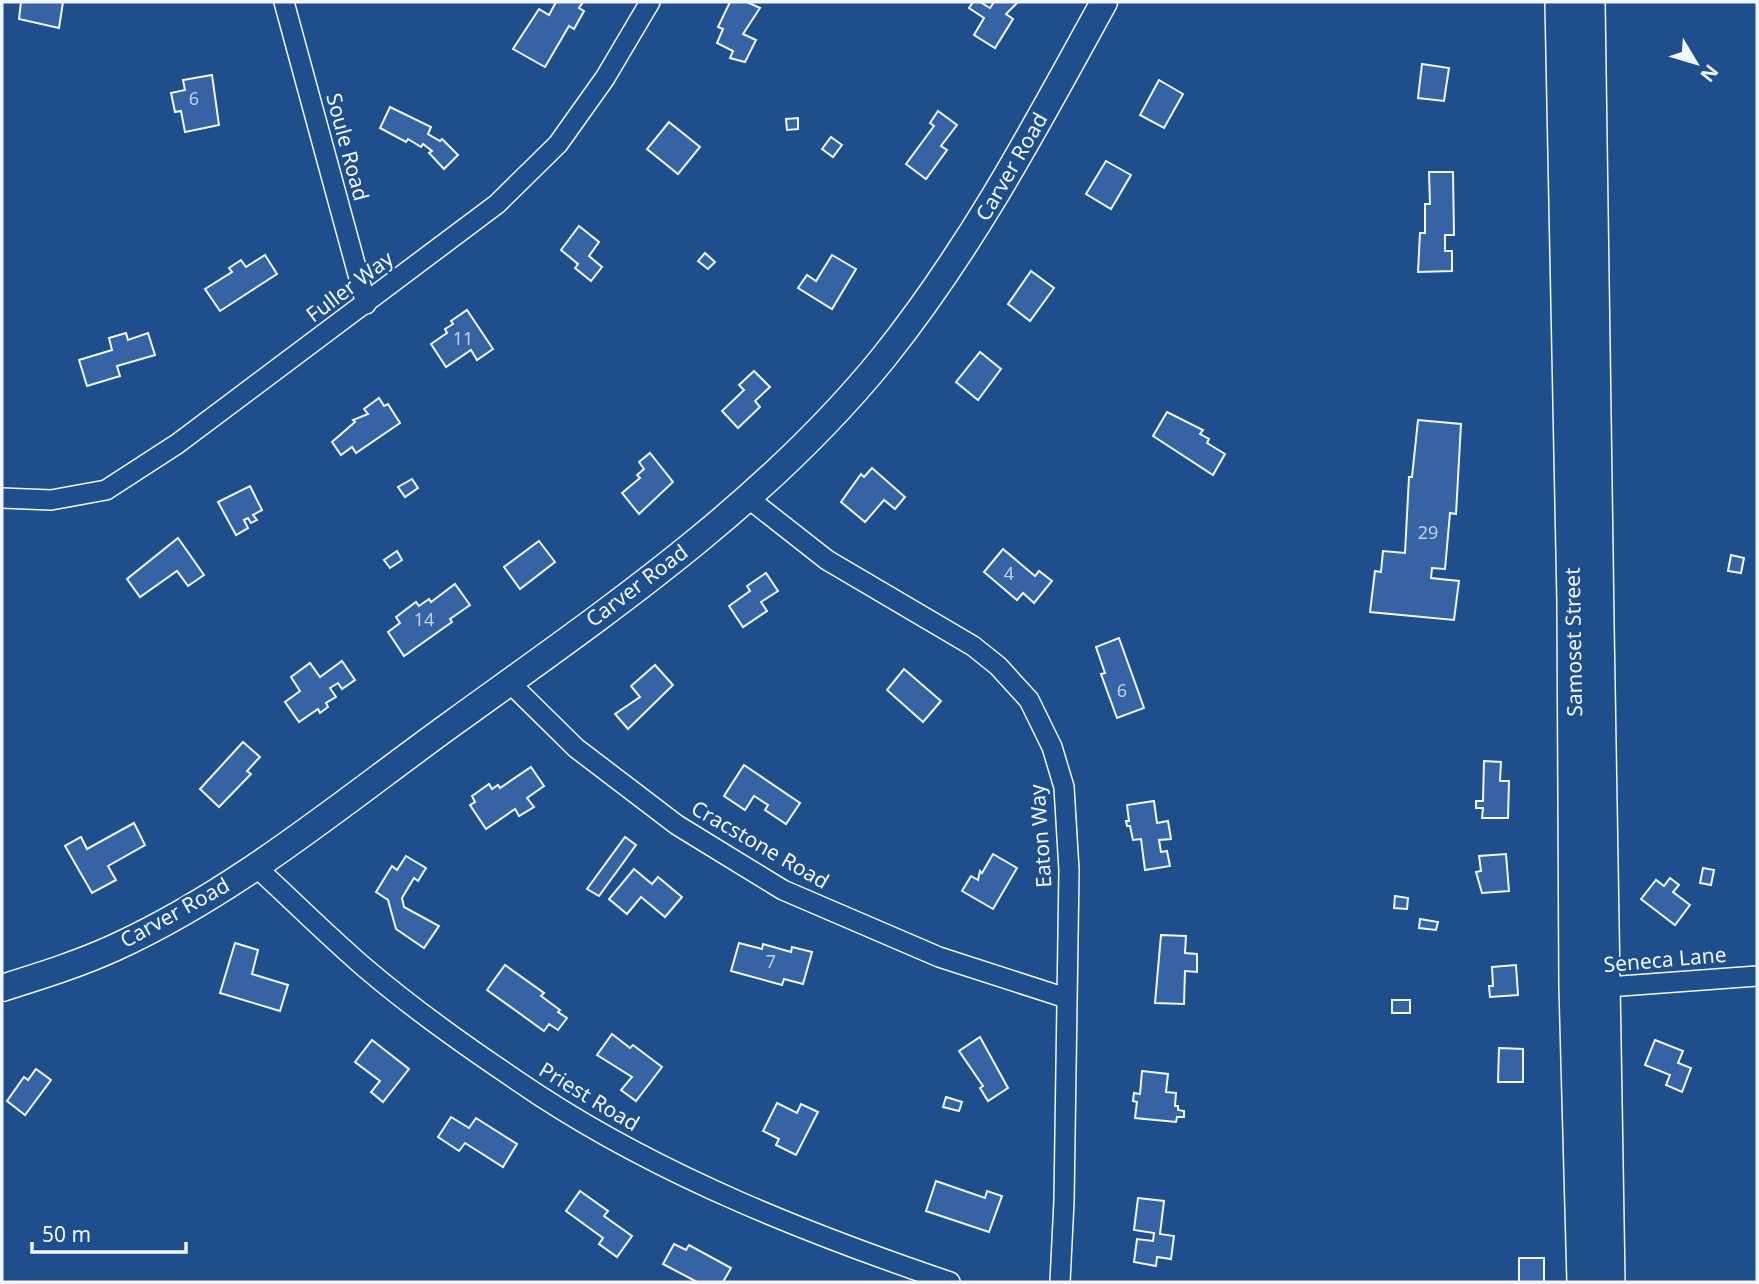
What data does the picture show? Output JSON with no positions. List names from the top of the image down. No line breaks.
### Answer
{"streets":{"highway":["Samoset Street"],"street":["Soule Road","Carver Road","Fuller Way","Eaton Way","Cracstone Road","Seneca Lane","Priest Road"]},"crossings":[["Soule Road","Fuller Way"],["Carver Road","Eaton Way"],["Carver Road","Cracstone Road"],["Carver Road","Priest Road"],["Samoset Street","Seneca Lane"],["Eaton Way","Cracstone Road"]],"house_numbers":["6","11","29","4","14","6","7"],"scale_bar":"50 m","north":"bottom right"}
